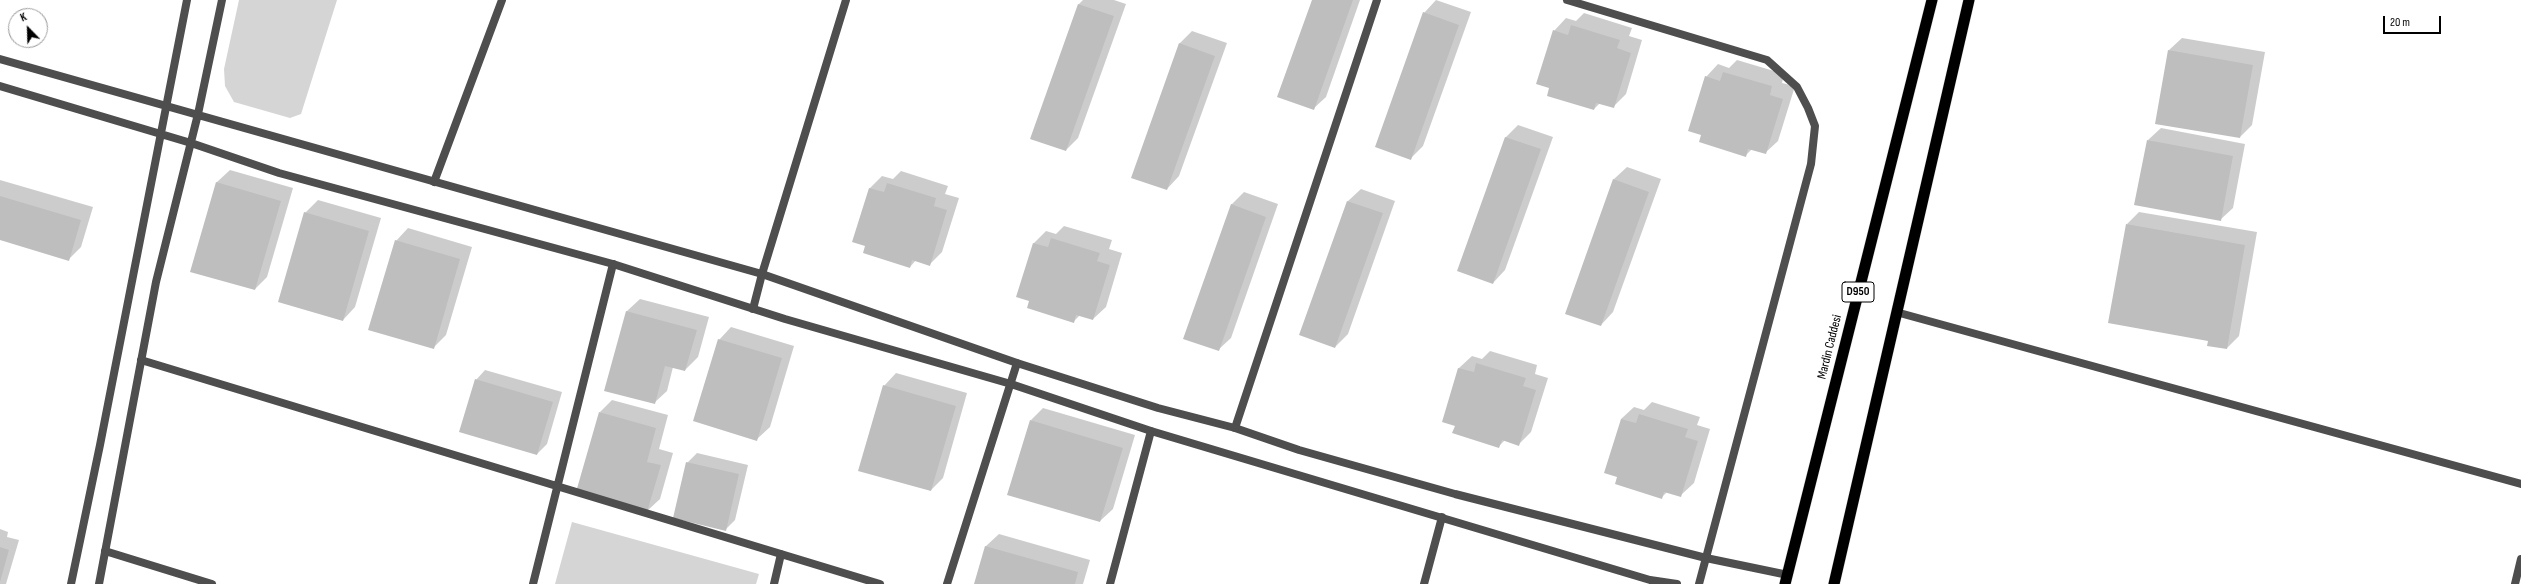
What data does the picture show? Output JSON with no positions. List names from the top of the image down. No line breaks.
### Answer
{"streets":{"highway":["D950","Mardin Caddesi"]},"scale_bar":"20 m","north":"top left"}
